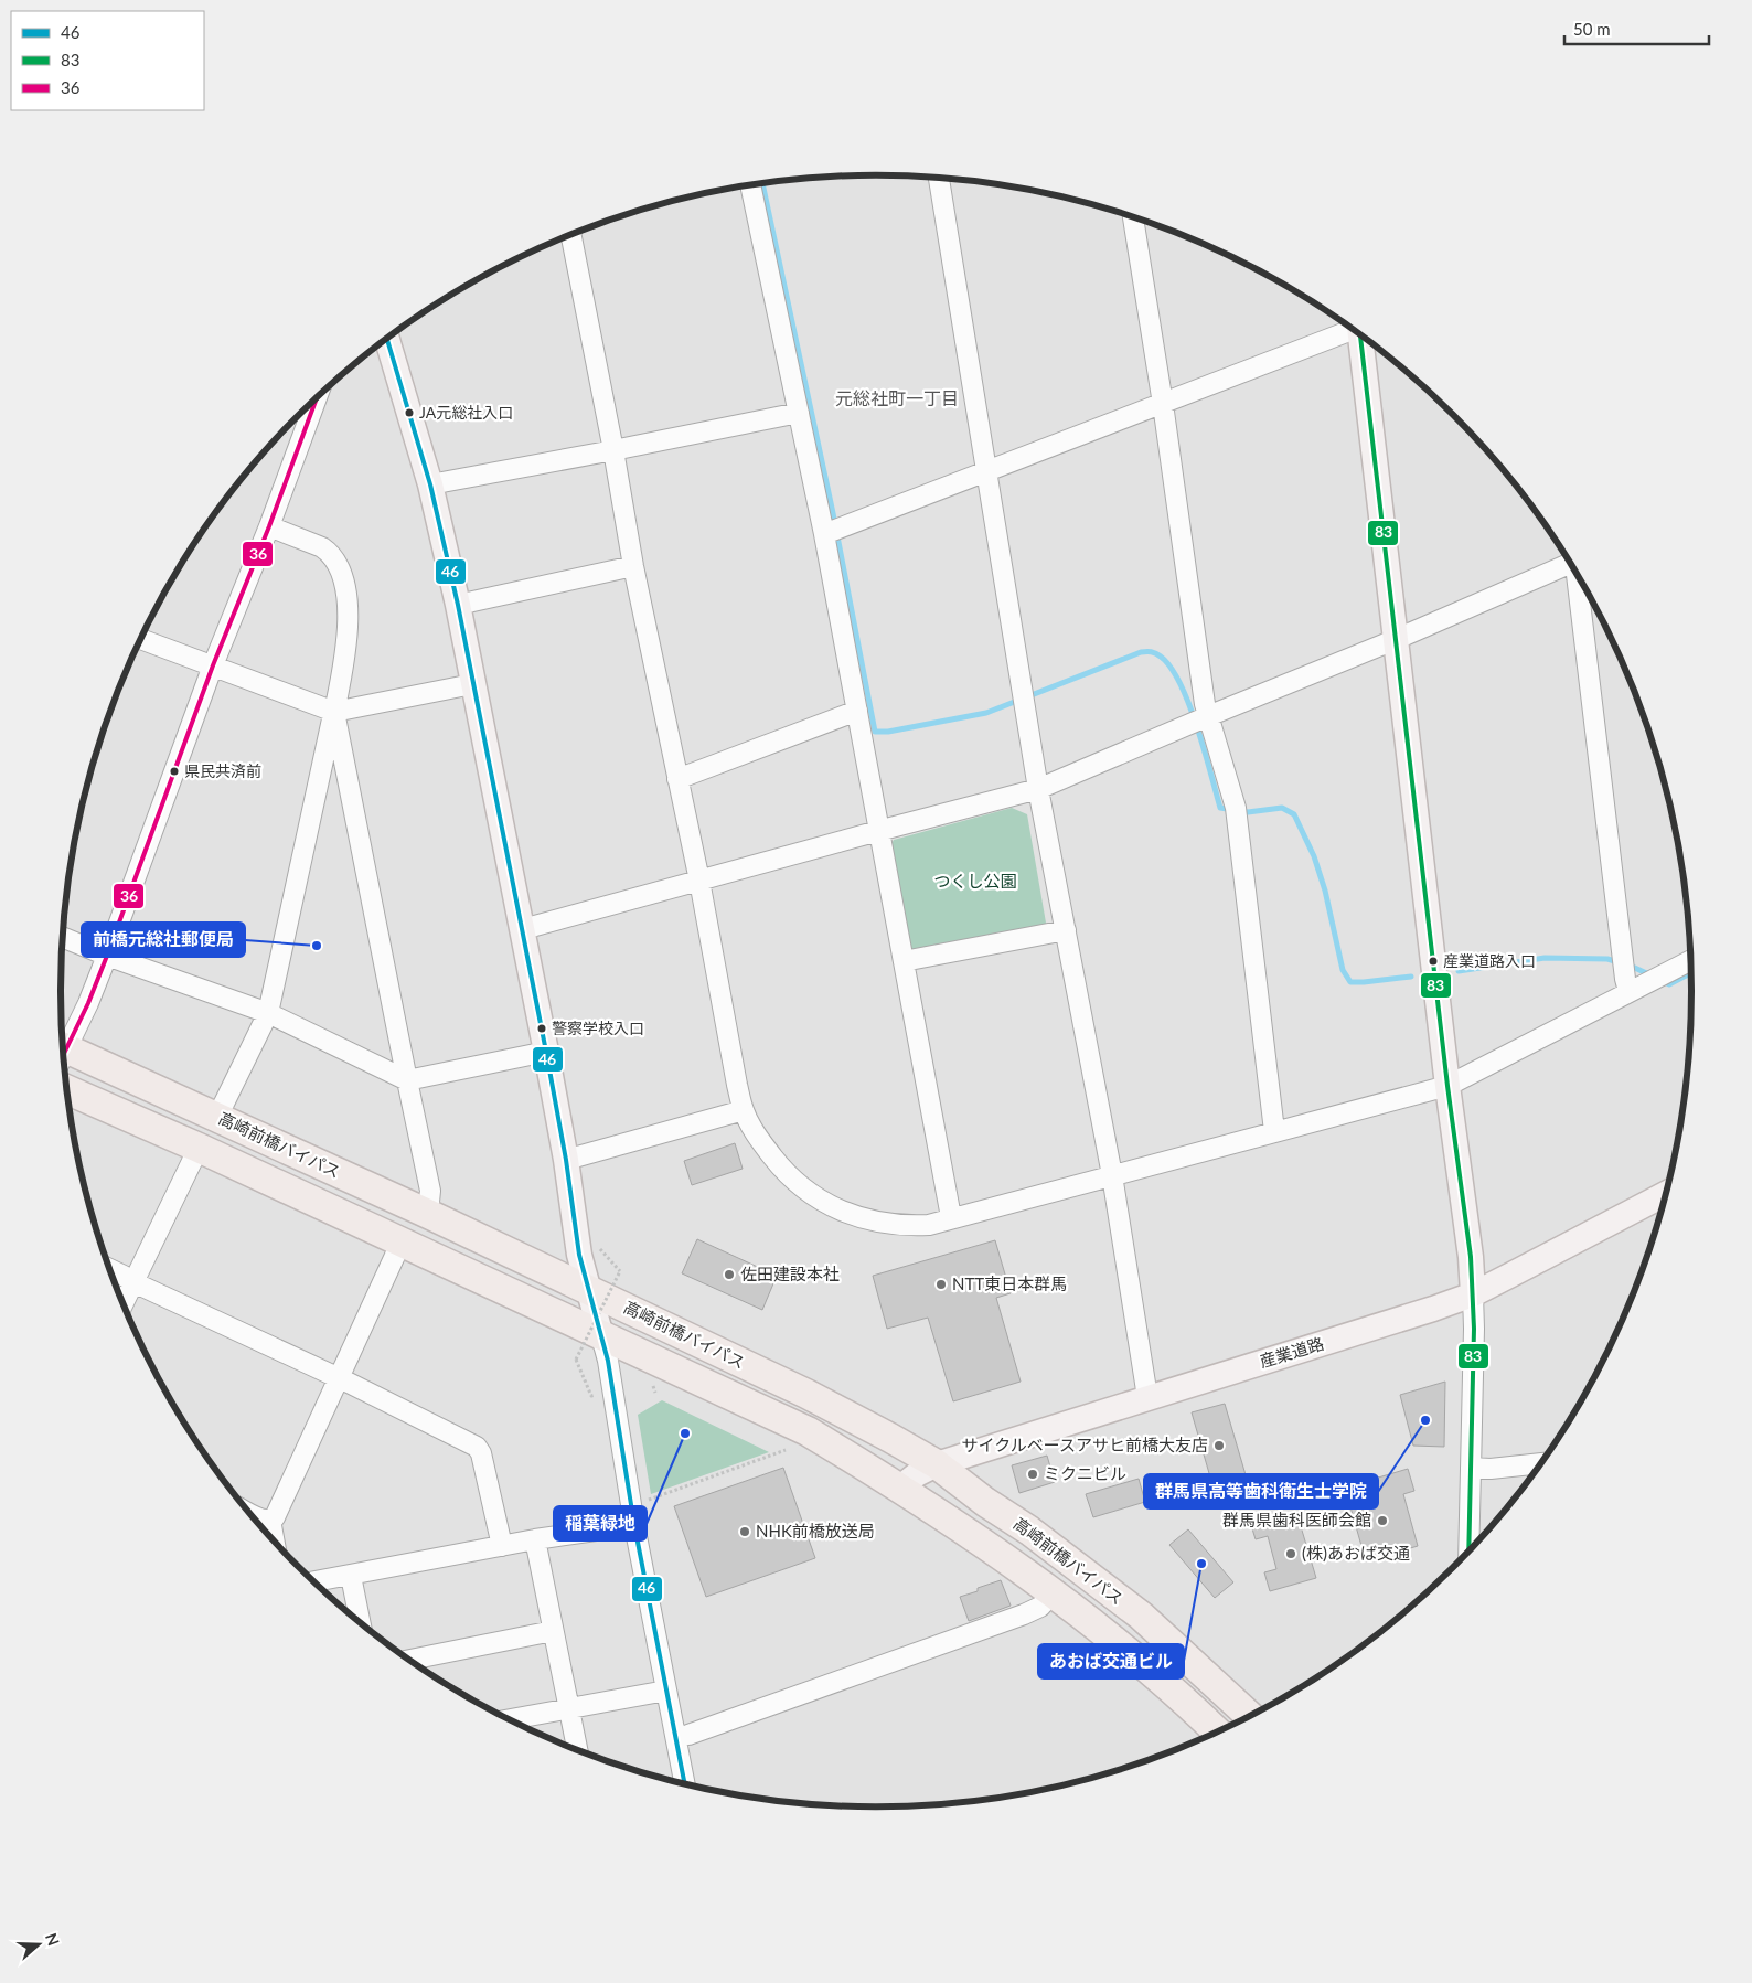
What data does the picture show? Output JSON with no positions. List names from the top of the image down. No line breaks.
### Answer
{"streets":{"highway":["高崎前橋バイパス"],"main road":["産業道路"]},"crossings":[["高崎前橋バイパス","産業道路"]],"districts":["元総社町一丁目"],"parks":["つくし公園"],"places":["JA元総社入口","県民共済前","前橋元総社郵便局","産業道路入口","警察学校入口","佐田建設本社","NTT東日本群馬","群馬県高等歯科衛生士学院","稲葉緑地","サイクルベースアサヒ前橋大友店","ミクニビル","群馬県歯科医師会館","NHK前橋放送局","(株)あおば交通","あおば交通ビル"],"lines":["transit line 83","transit line 46","transit line 36"],"legend":["46","83","36"],"scale_bar":"50 m","north":"right"}
